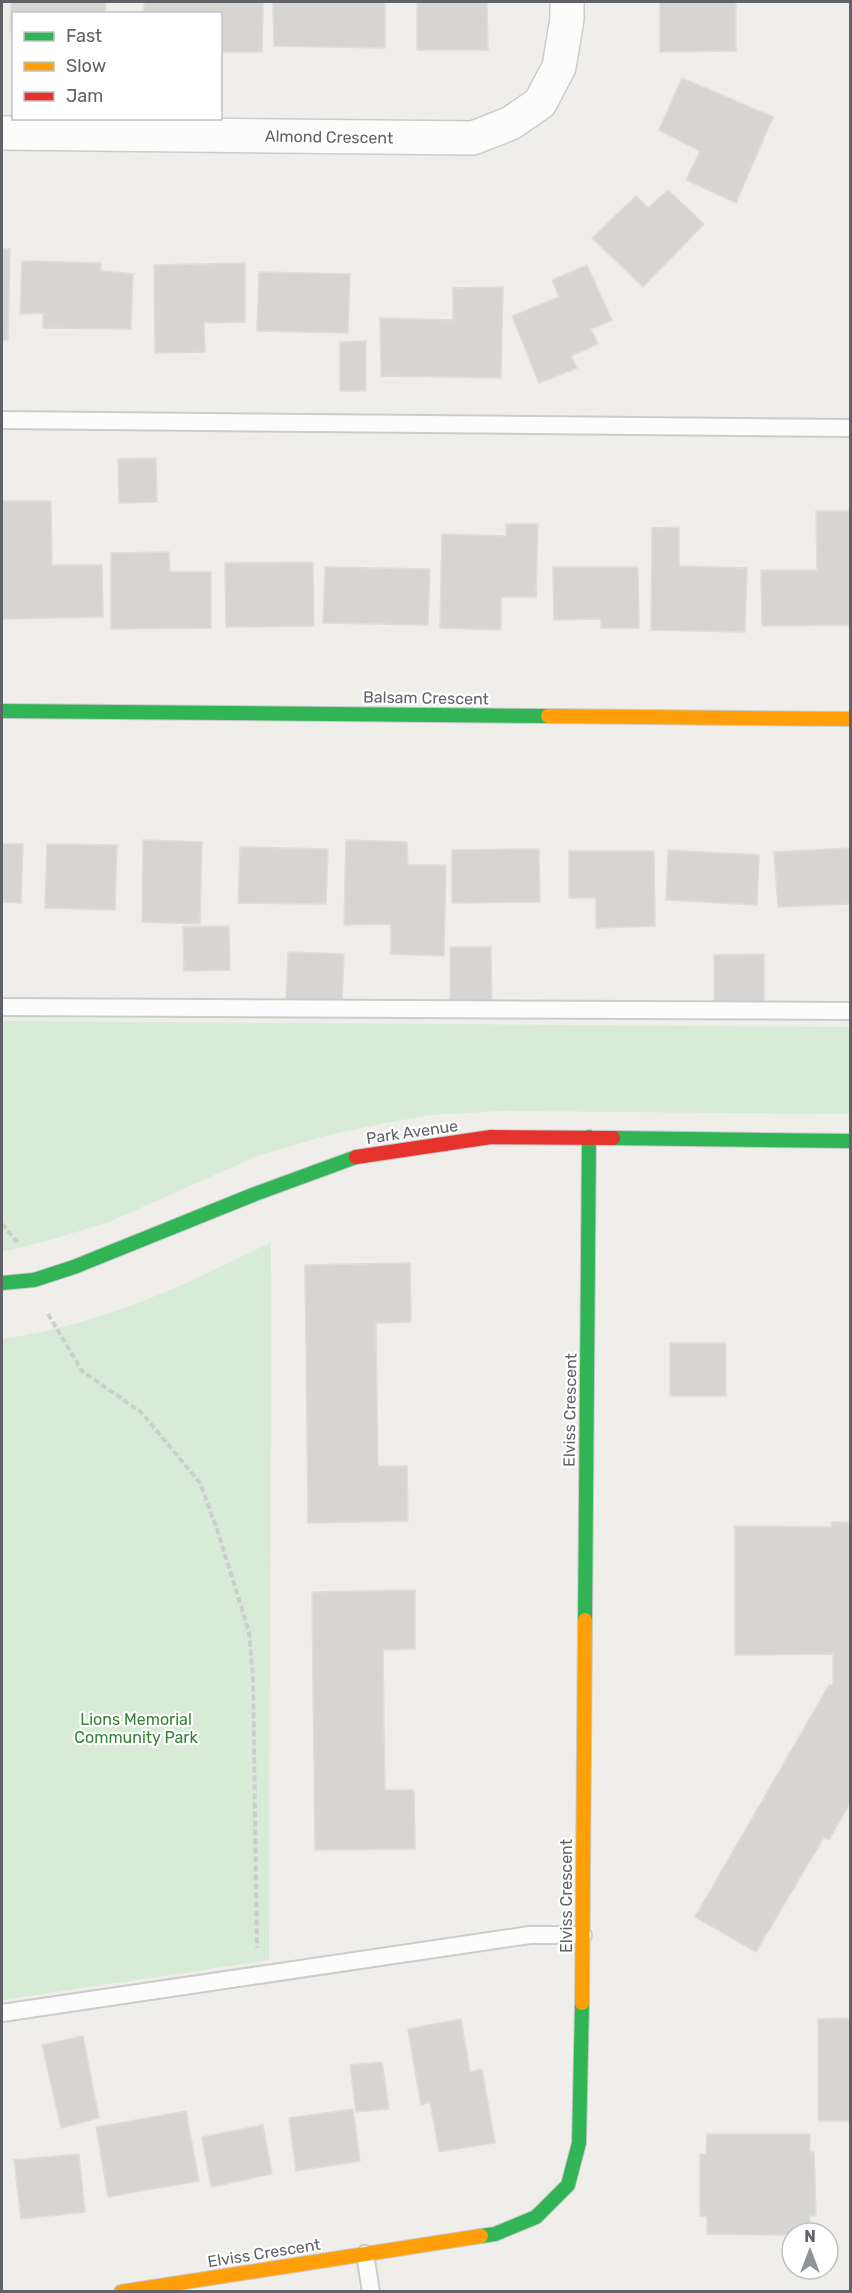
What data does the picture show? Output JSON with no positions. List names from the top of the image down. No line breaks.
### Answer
{"streets":{"street":["Almond Crescent","Balsam Crescent","Park Avenue","Elviss Crescent"]},"crossings":[["Park Avenue","Elviss Crescent"]],"parks":["Lions Memorial Community Park"],"legend":["Fast","Slow","Jam"],"north":"top"}
